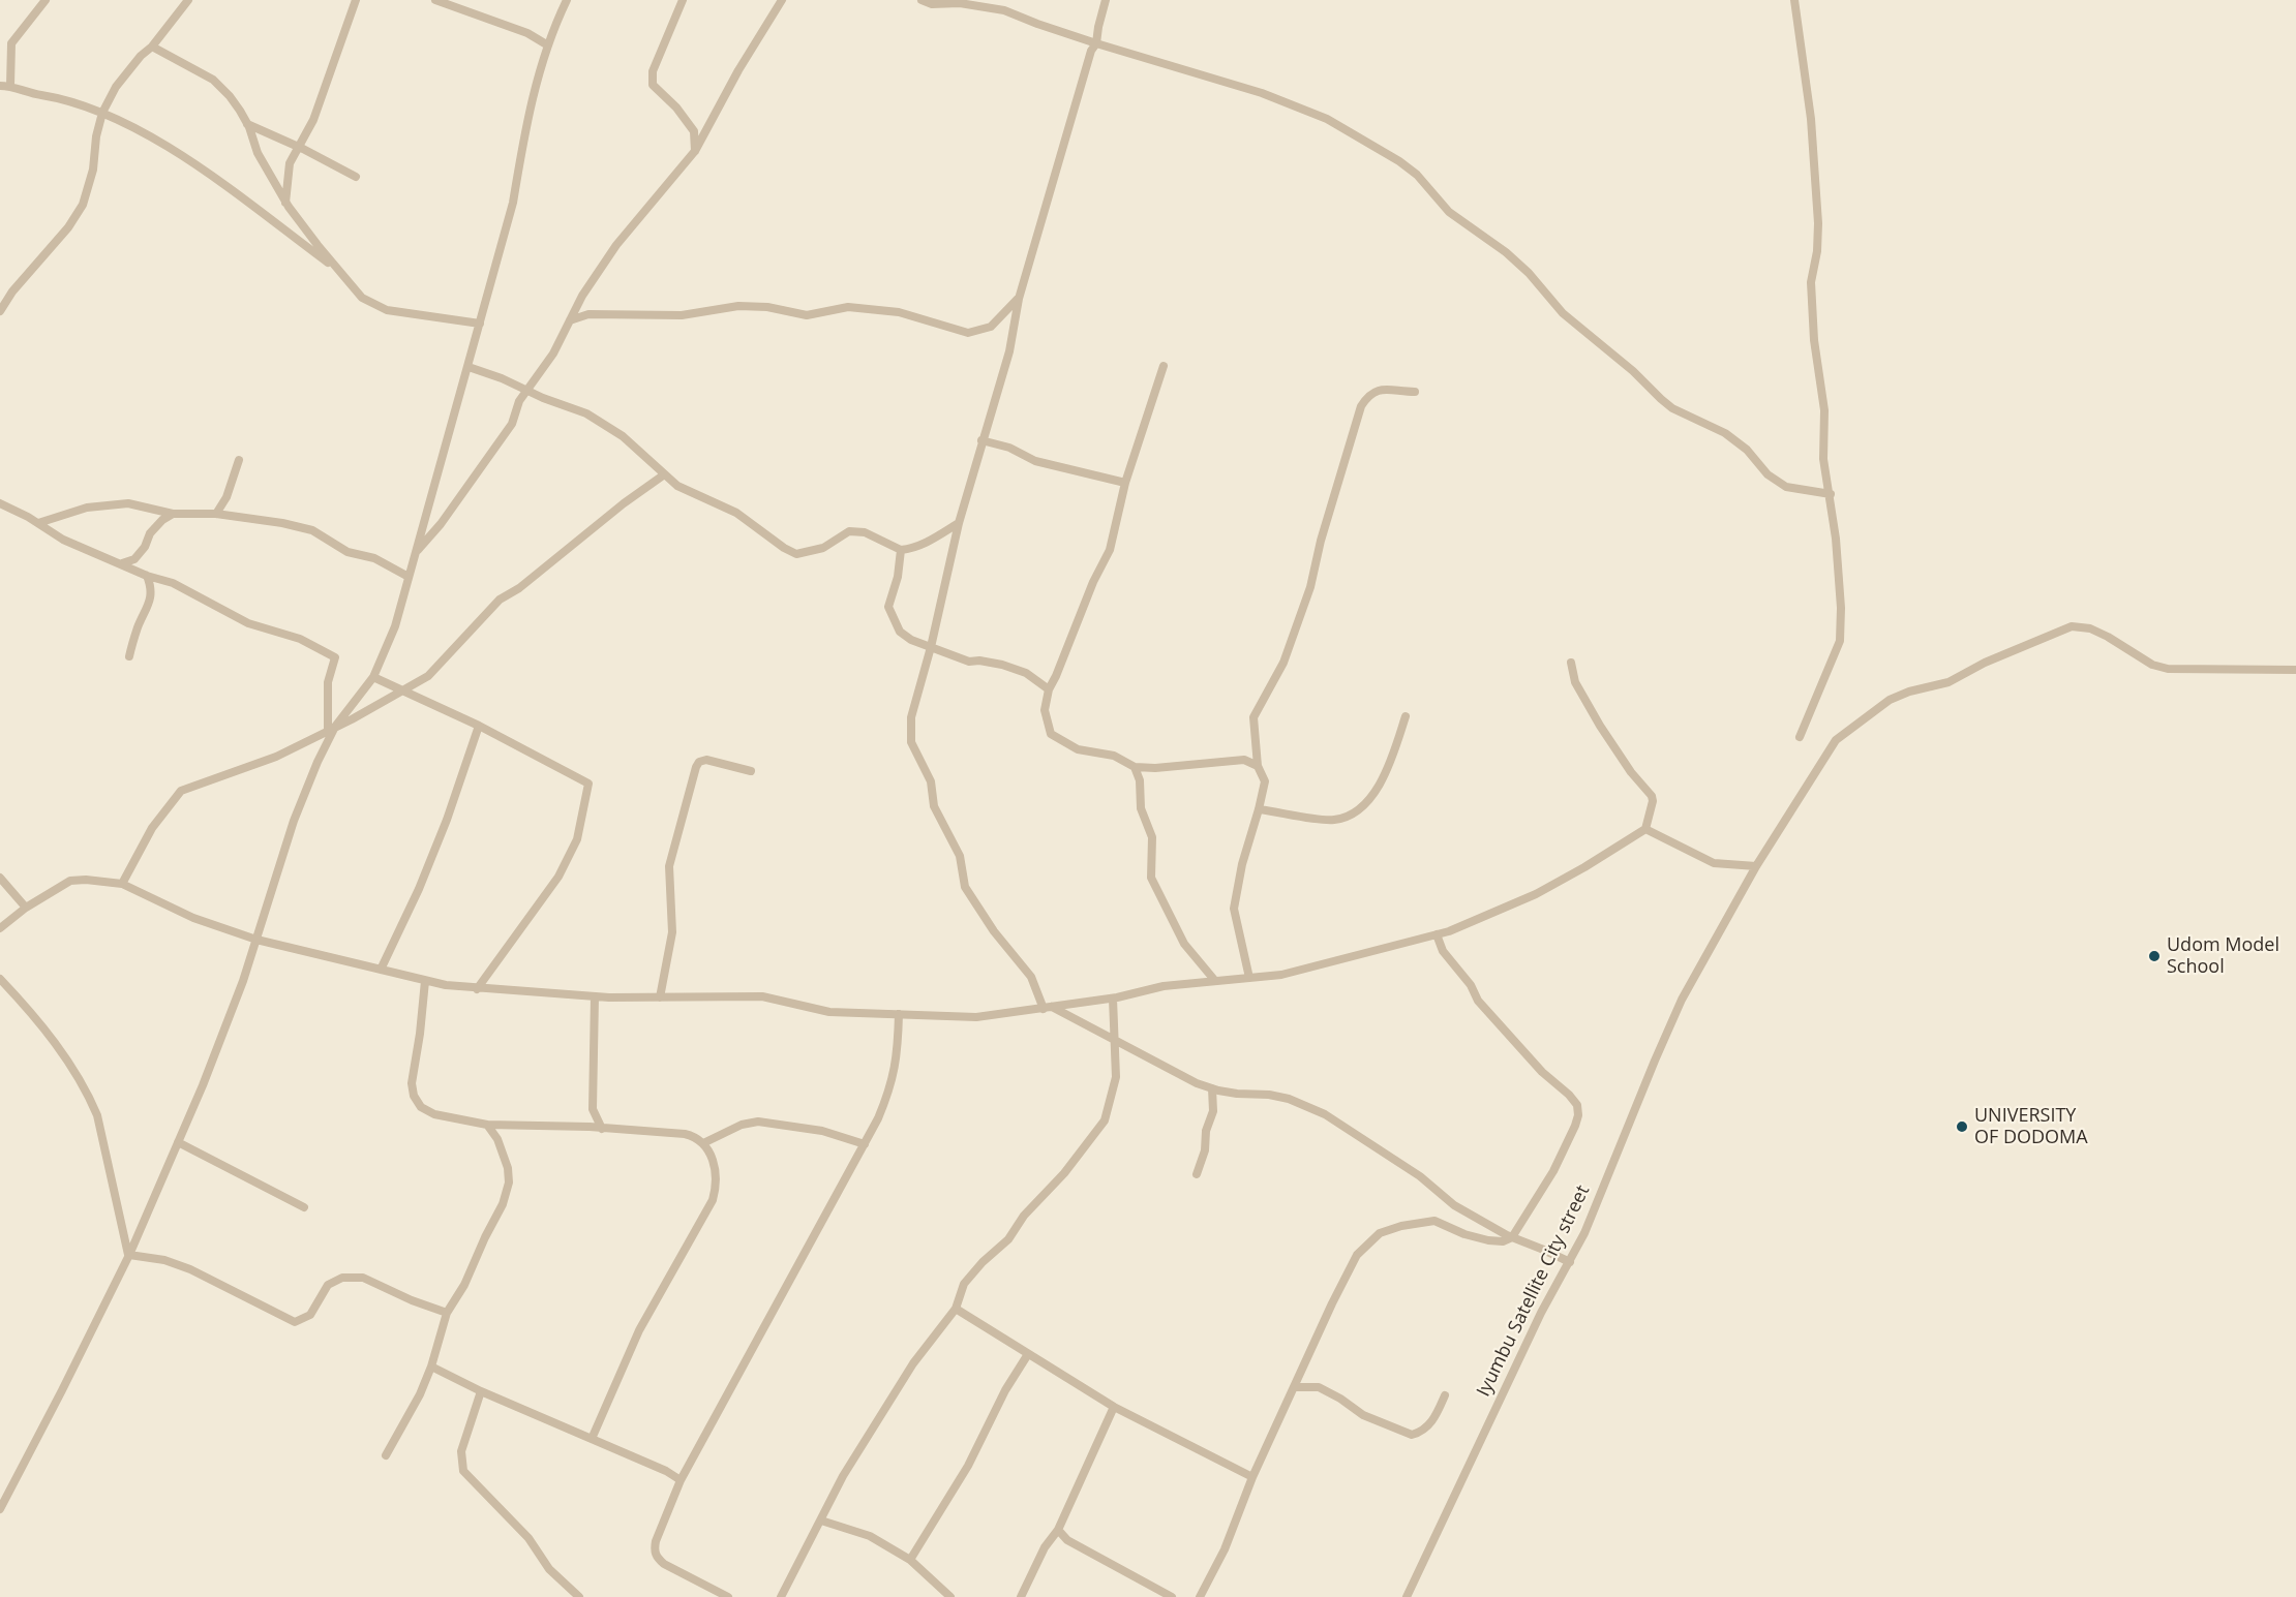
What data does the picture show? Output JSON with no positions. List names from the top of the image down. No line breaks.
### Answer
{"streets":{"street":["Iyumbu Satellite City street"]},"places":["Udom Model School","UNIVERSITY OF DODOMA"]}
